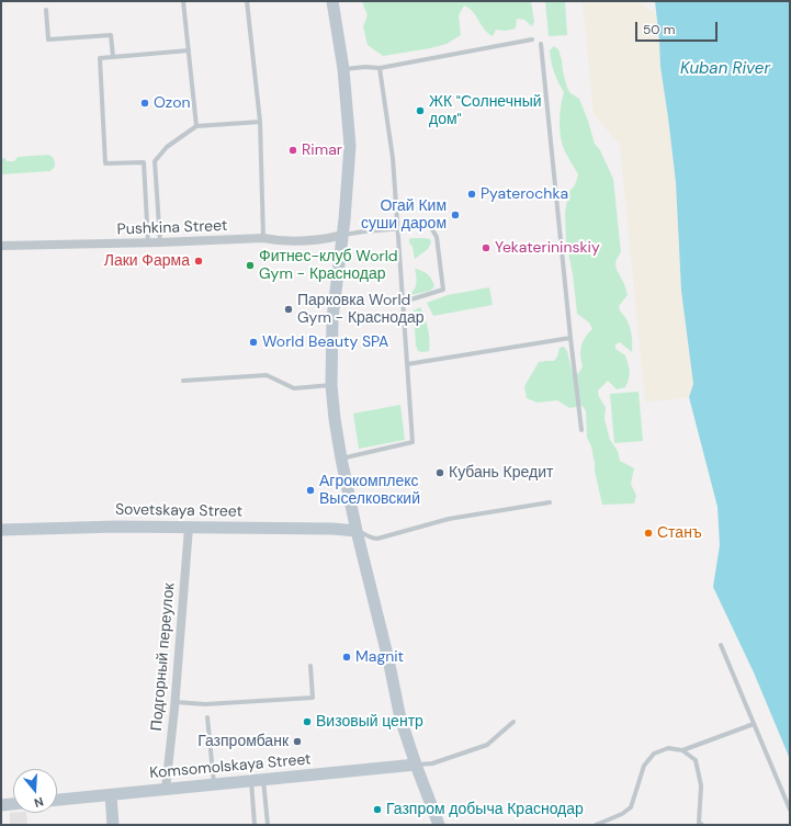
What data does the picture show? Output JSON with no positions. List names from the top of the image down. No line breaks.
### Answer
{"streets":{"main road":["Sovetskaya Street","Komsomolskaya Street"],"street":["Pushkina Street","Подгорный переулок"]},"crossings":[["Sovetskaya Street","Подгорный переулок"],["Подгорный переулок","Komsomolskaya Street"]],"water":["Kuban River"],"places":["Ozon","ЖК \"Солнечный дом\"","Rimar","Pyaterochka","Огай Ким суши даром","Yekaterininskiy","Лаки Фарма","Фитнес-клуб World Gym - Краснодар","Парковка World Gym - Краснодар","World Beauty SPA","Кубань Кредит","Агрокомплекс Выселковский","Станъ","Magnit","Визовый центр","Газпромбанк","Газпром добыча Краснодар"],"scale_bar":"50 m","north":"bottom"}
